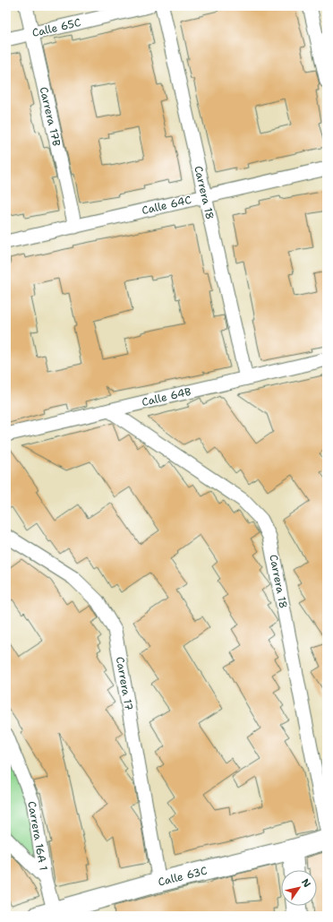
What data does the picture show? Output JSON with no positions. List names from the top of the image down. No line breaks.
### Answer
{"streets":{"street":["Calle 65C","Carrera 17B","Carrera 18","Calle 64C","Calle 64B","Carrera 17","Carrera 16A 1","Calle 63C"]},"crossings":[["Calle 65C","Carrera 17B"],["Carrera 17B","Calle 64C"],["Carrera 18","Calle 64C"],["Carrera 18","Calle 64B"],["Carrera 17","Calle 63C"],["Carrera 16A 1","Calle 63C"]],"north":"top right"}
